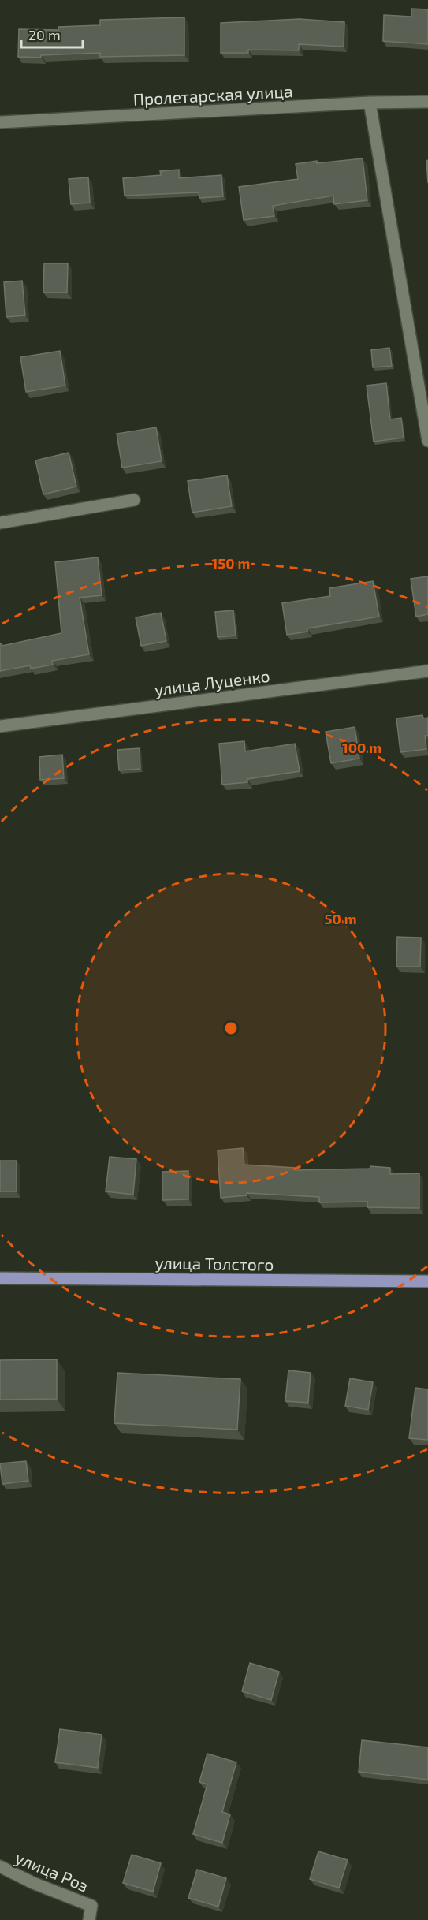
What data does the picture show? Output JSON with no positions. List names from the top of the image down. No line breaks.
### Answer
{"streets":{"main road":["улица Толстого"],"street":["Пролетарская улица","улица Луценко","улица Роз"]},"scale_bar":"20 m","rings":["150 m","100 m","50 m"]}
